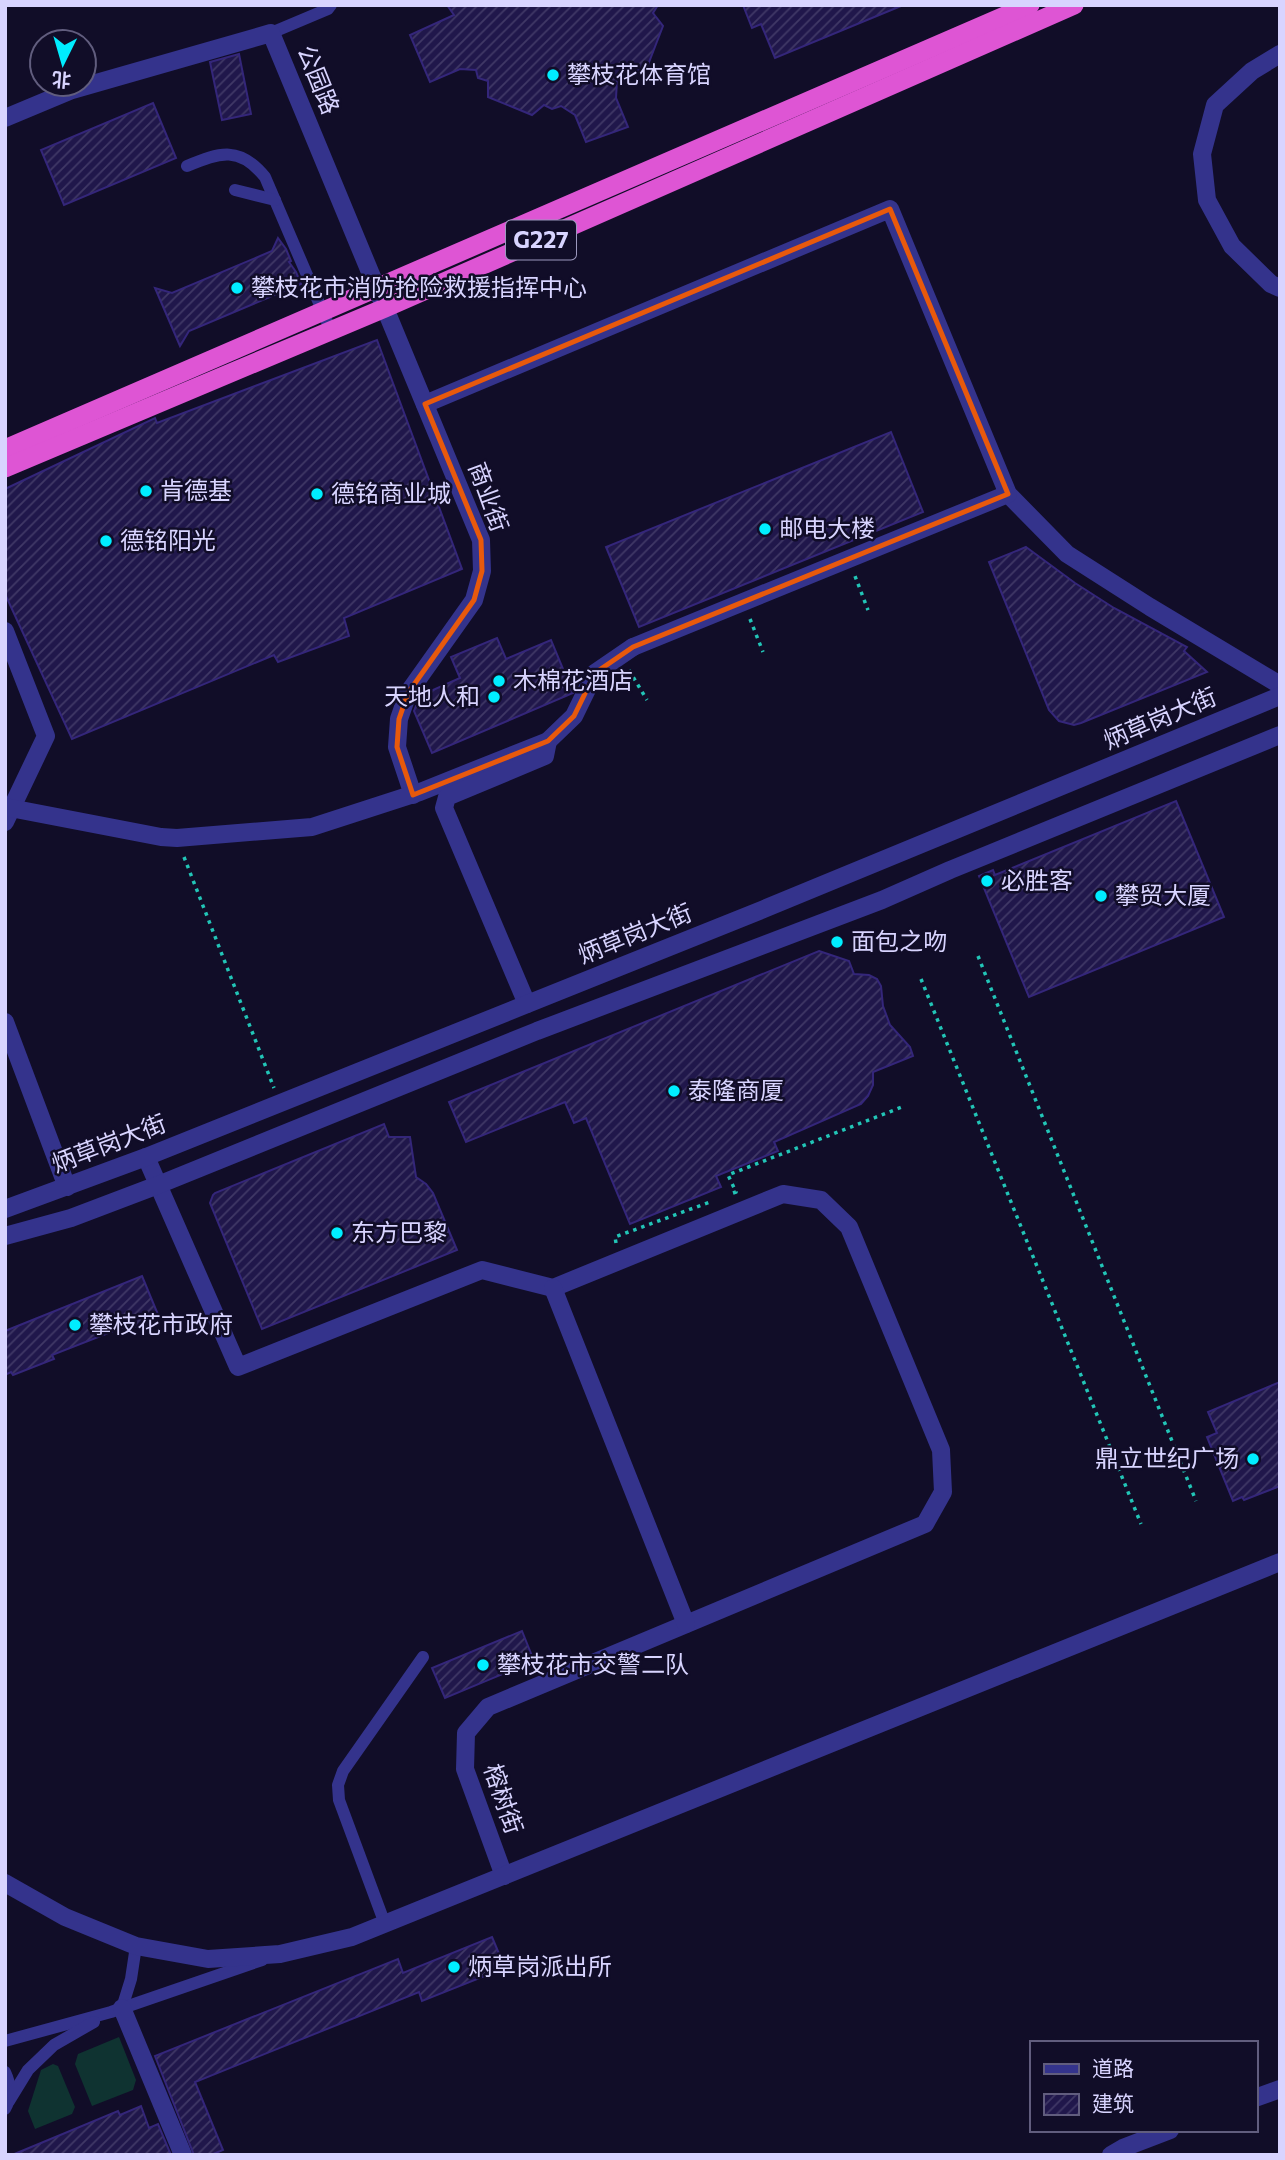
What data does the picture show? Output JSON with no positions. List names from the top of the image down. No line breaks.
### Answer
{"streets":{"highway":["G227"],"street":["公园路","商业街","炳草岗大街","榕树街"]},"crossings":[["公园路","G227"],["公园路","商业街"],["G227","商业街"]],"places":["攀枝花体育馆","攀枝花市消防抢险救援指挥中心","肯德基","德铭商业城","邮电大楼","德铭阳光","木棉花酒店","天地人和","必胜客","攀贸大厦","面包之吻","泰隆商厦","东方巴黎","攀枝花市政府","鼎立世纪广场","攀枝花市交警二队","炳草岗派出所"],"legend":["道路","建筑"],"north":"bottom"}
